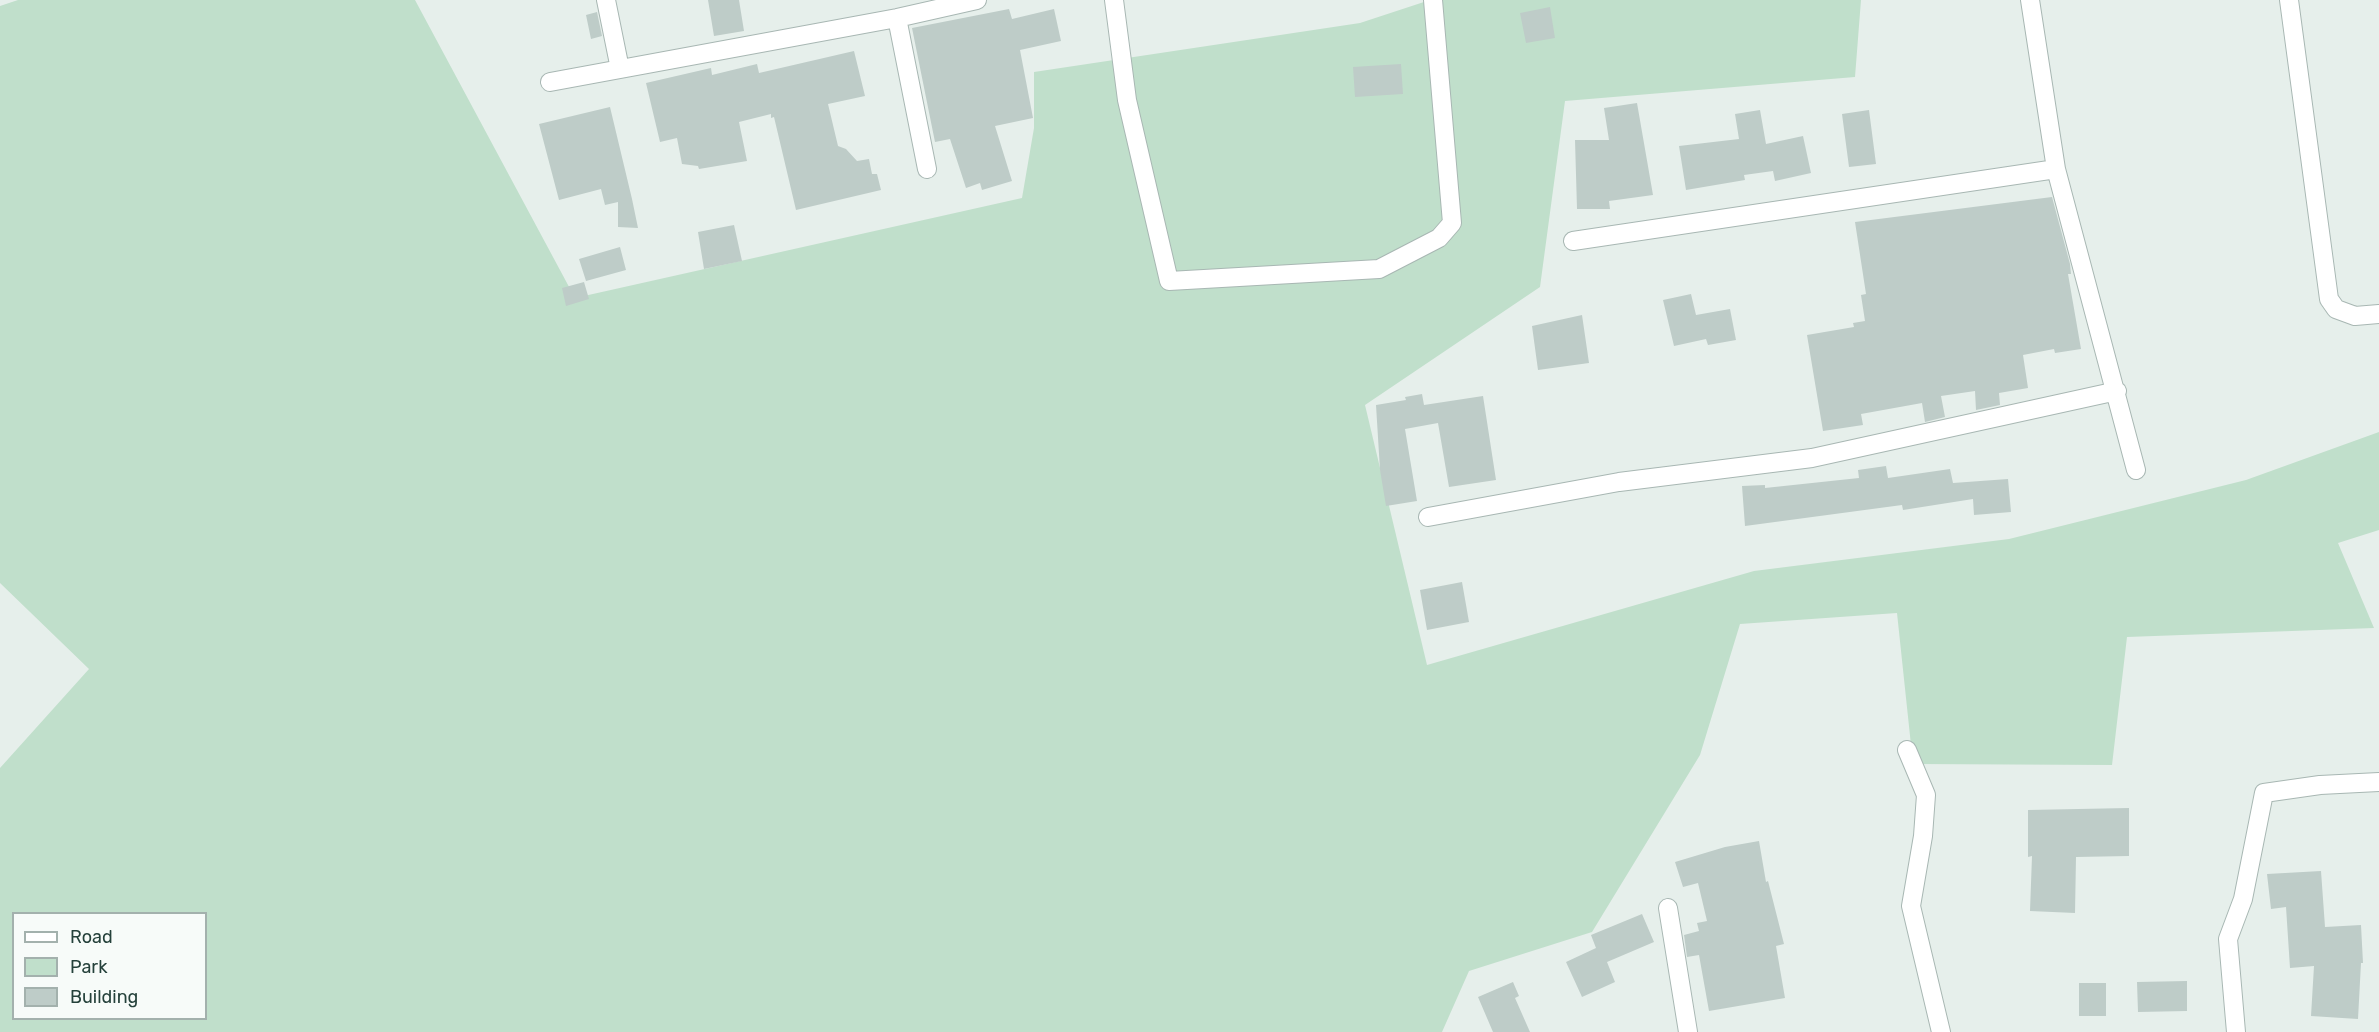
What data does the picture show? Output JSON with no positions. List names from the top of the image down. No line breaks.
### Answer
{"legend":["Road","Park","Building"]}
